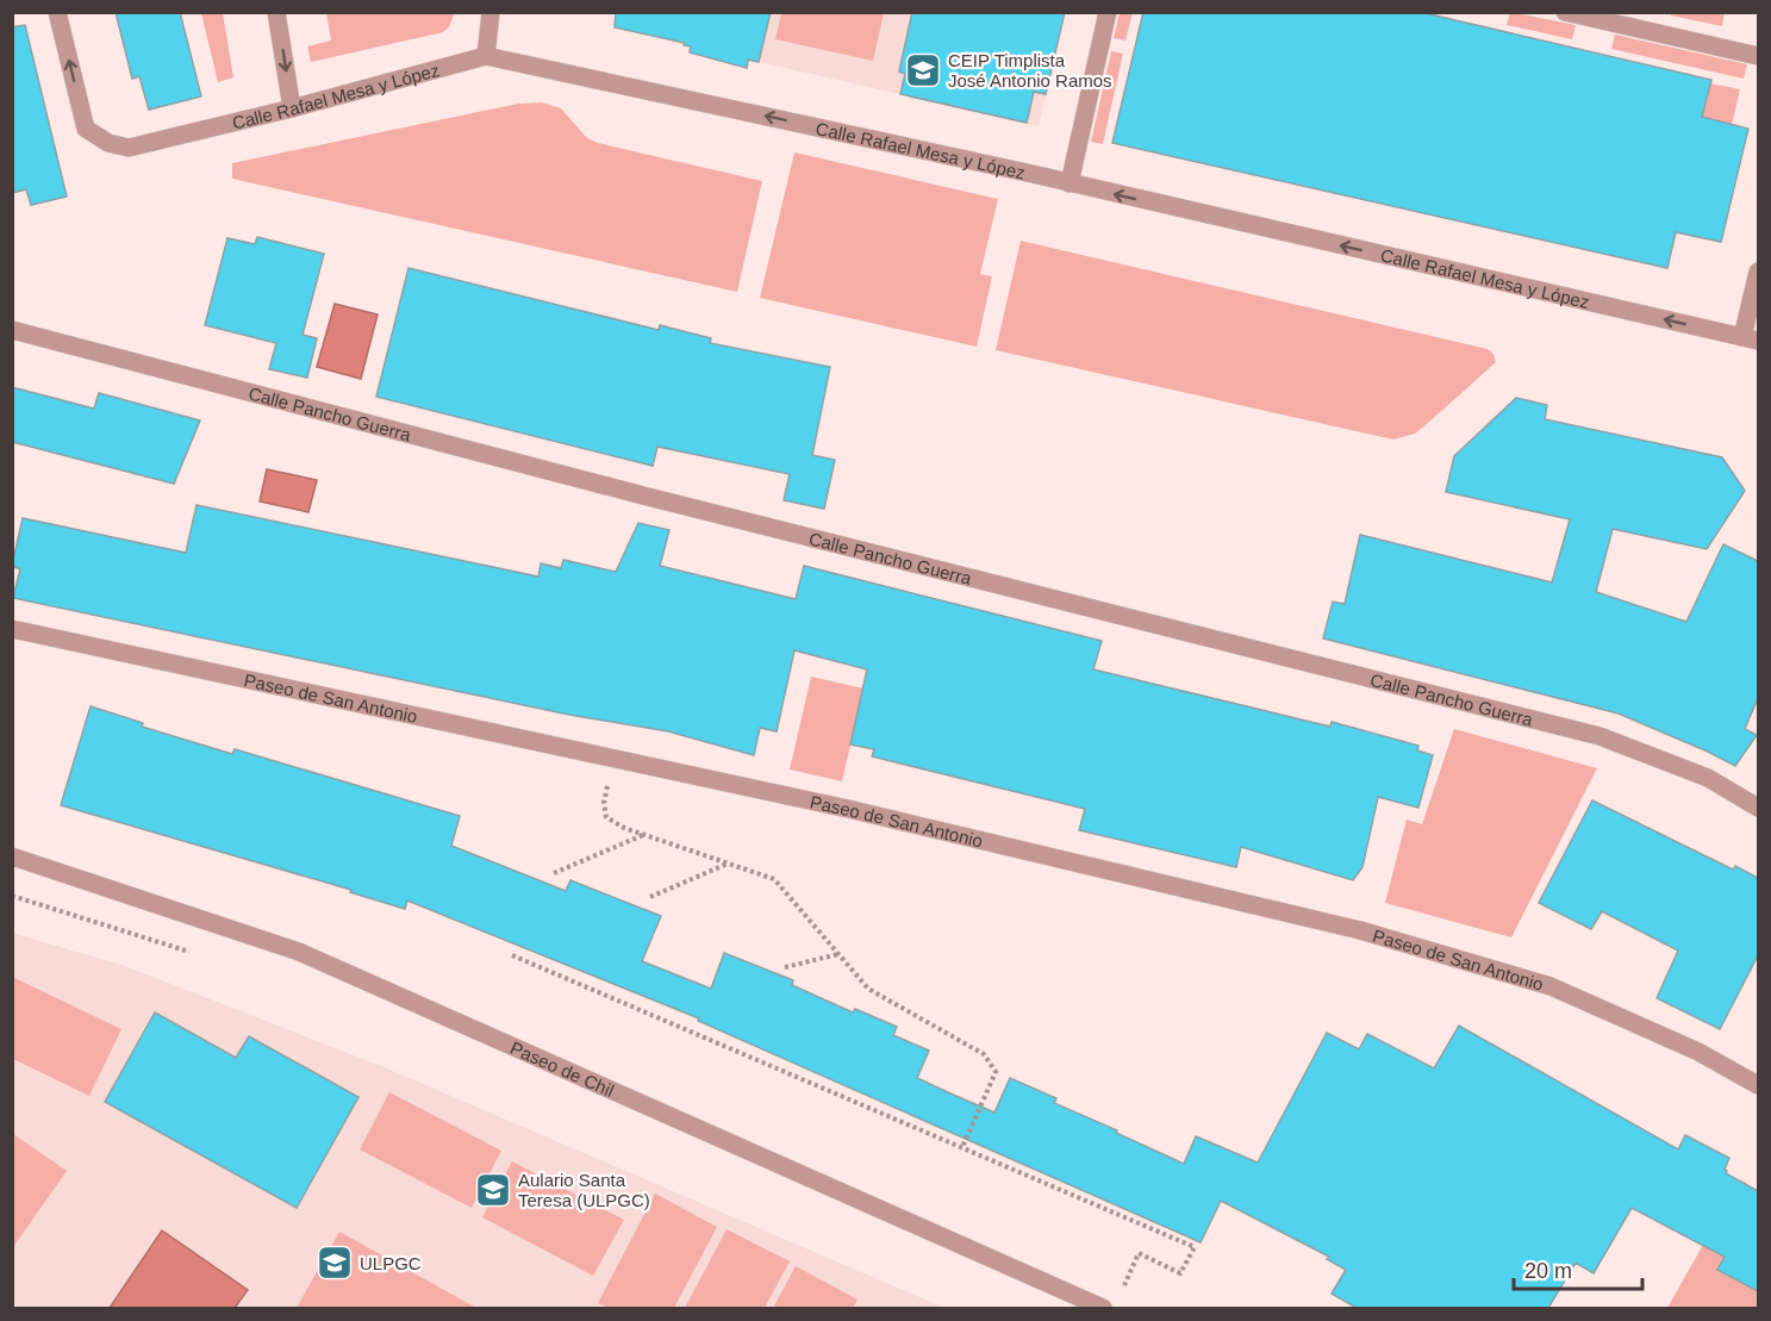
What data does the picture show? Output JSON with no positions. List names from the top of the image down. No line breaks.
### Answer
{"streets":{"street":["Calle Rafael Mesa y López","Calle Pancho Guerra","Paseo de San Antonio","Paseo de Chil"]},"one_way":["Calle Rafael Mesa y López"],"places":{"school or university":["CEIP Timplista José Antonio Ramos","Aulario Santa Teresa (ULPGC)","ULPGC"]},"scale_bar":"20 m"}
